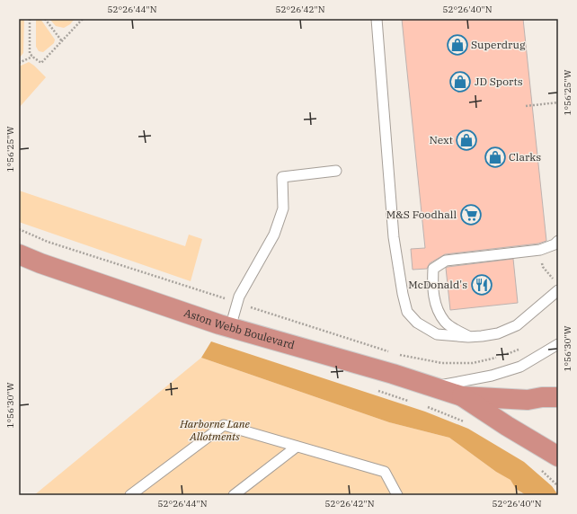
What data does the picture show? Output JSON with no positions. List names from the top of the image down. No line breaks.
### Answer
{"streets":{"highway":["Aston Webb Boulevard"]},"parks":["Harborne Lane Allotments"],"places":{"shop":["Superdrug","JD Sports","Next","Clarks"],"supermarket":["M&S Foodhall"],"restaurant":["McDonald's"]},"coordinates":["52°26'44\"N","52°26'42\"N","52°26'40\"N","1°56'25\"W","1°56'30\"W"]}
